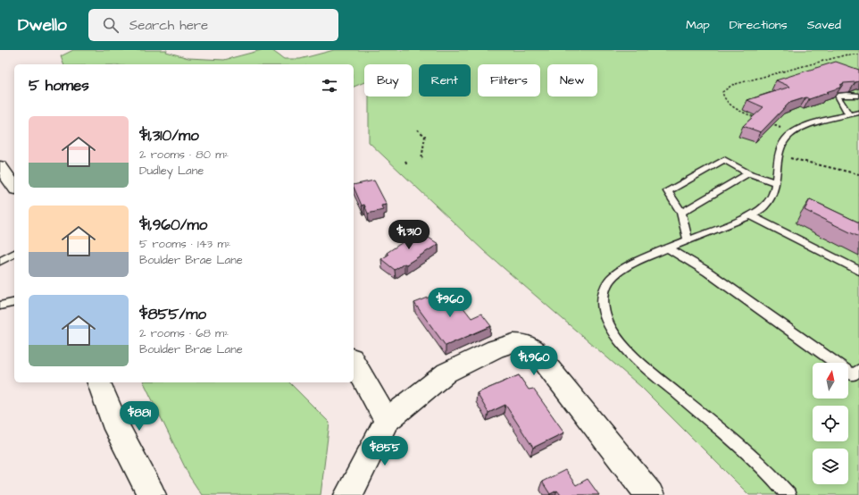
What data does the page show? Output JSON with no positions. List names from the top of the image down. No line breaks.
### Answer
{"north":"top","page":{"header":"Dwello","search":"Search here","nav":["Map","Directions","Saved"],"chip":["Buy","Rent","Filters","New"],"heading":"5 homes","list":[{"name":"$1,310/mo","note":"2 rooms · 80 m² · Dudley Lane"},{"name":"$1,960/mo","note":"5 rooms · 143 m² · Boulder Brae Lane"},{"name":"$855/mo","note":"2 rooms · 68 m² · Boulder Brae Lane"}],"price":["$1,310","$960","$1,960","$881","$855"]}}
